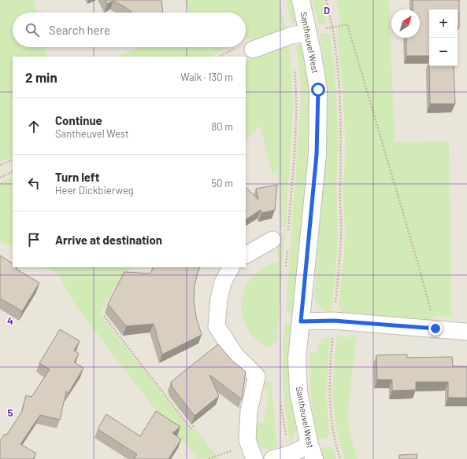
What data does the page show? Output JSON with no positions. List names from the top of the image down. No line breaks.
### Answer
{"streets":{"street":["Santheuvel West"]},"north":"top right","page":{"map_buttons":["+","−"],"search":"Search here","heading":["2 min","Walk · 130 m"],"list":[["Continue","Santheuvel West","80 m"],["Turn left","Heer Dickbierweg","50 m"],"Arrive at destination"]},"grid":{"columns":["D"],"rows":["4","5"]}}
